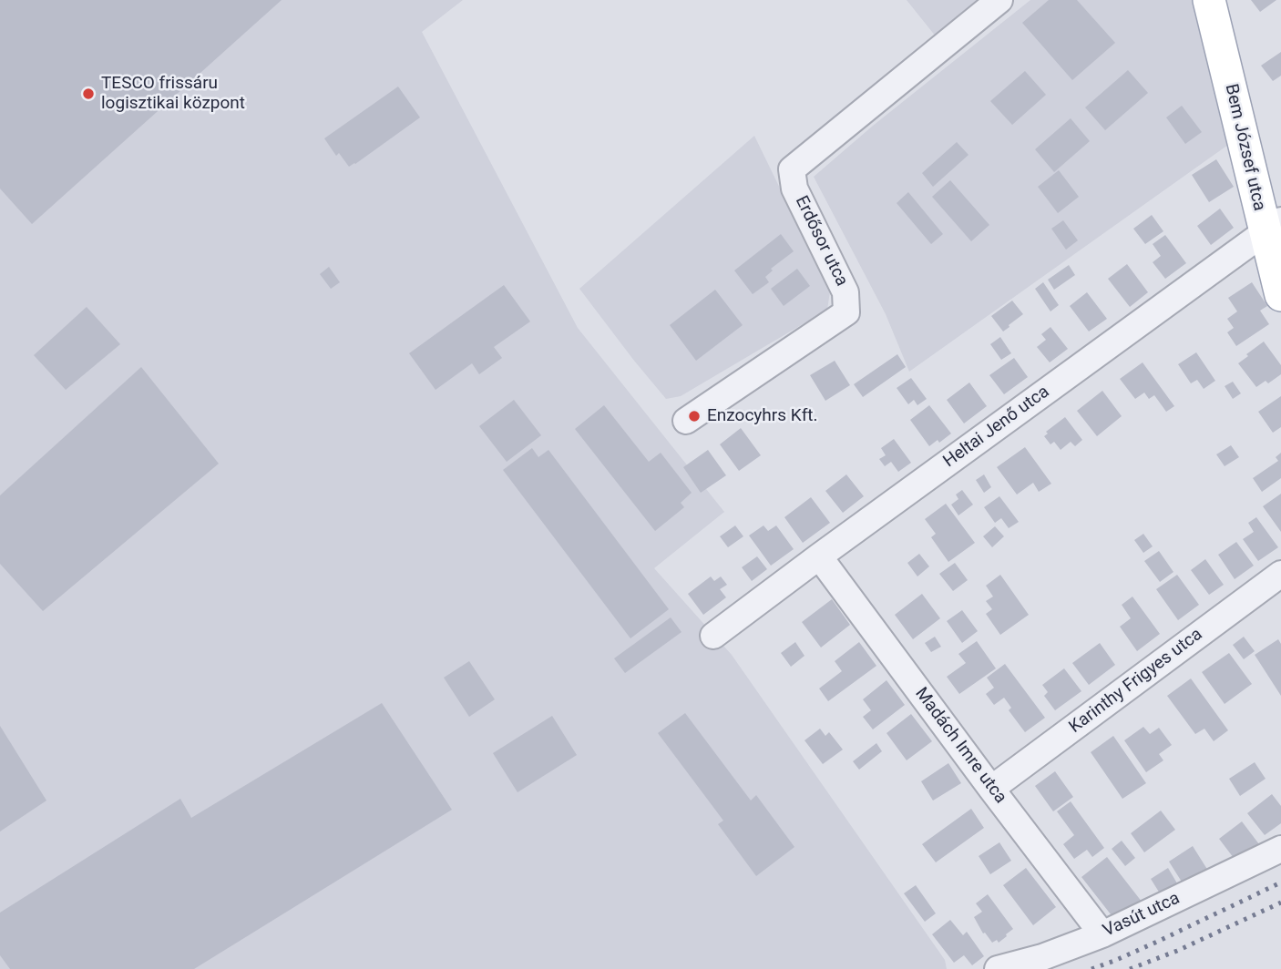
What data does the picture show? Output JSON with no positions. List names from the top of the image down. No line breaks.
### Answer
{"streets":{"main road":["Bem József utca"],"street":["Erdősor utca","Heltai Jenő utca","Karinthy Frigyes utca","Madách Imre utca","Vasút utca"]},"crossings":[["Bem József utca","Heltai Jenő utca"],["Heltai Jenő utca","Madách Imre utca"],["Karinthy Frigyes utca","Madách Imre utca"],["Madách Imre utca","Vasút utca"]],"places":["TESCO frissáru logisztikai központ","Enzocyhrs Kft."]}
